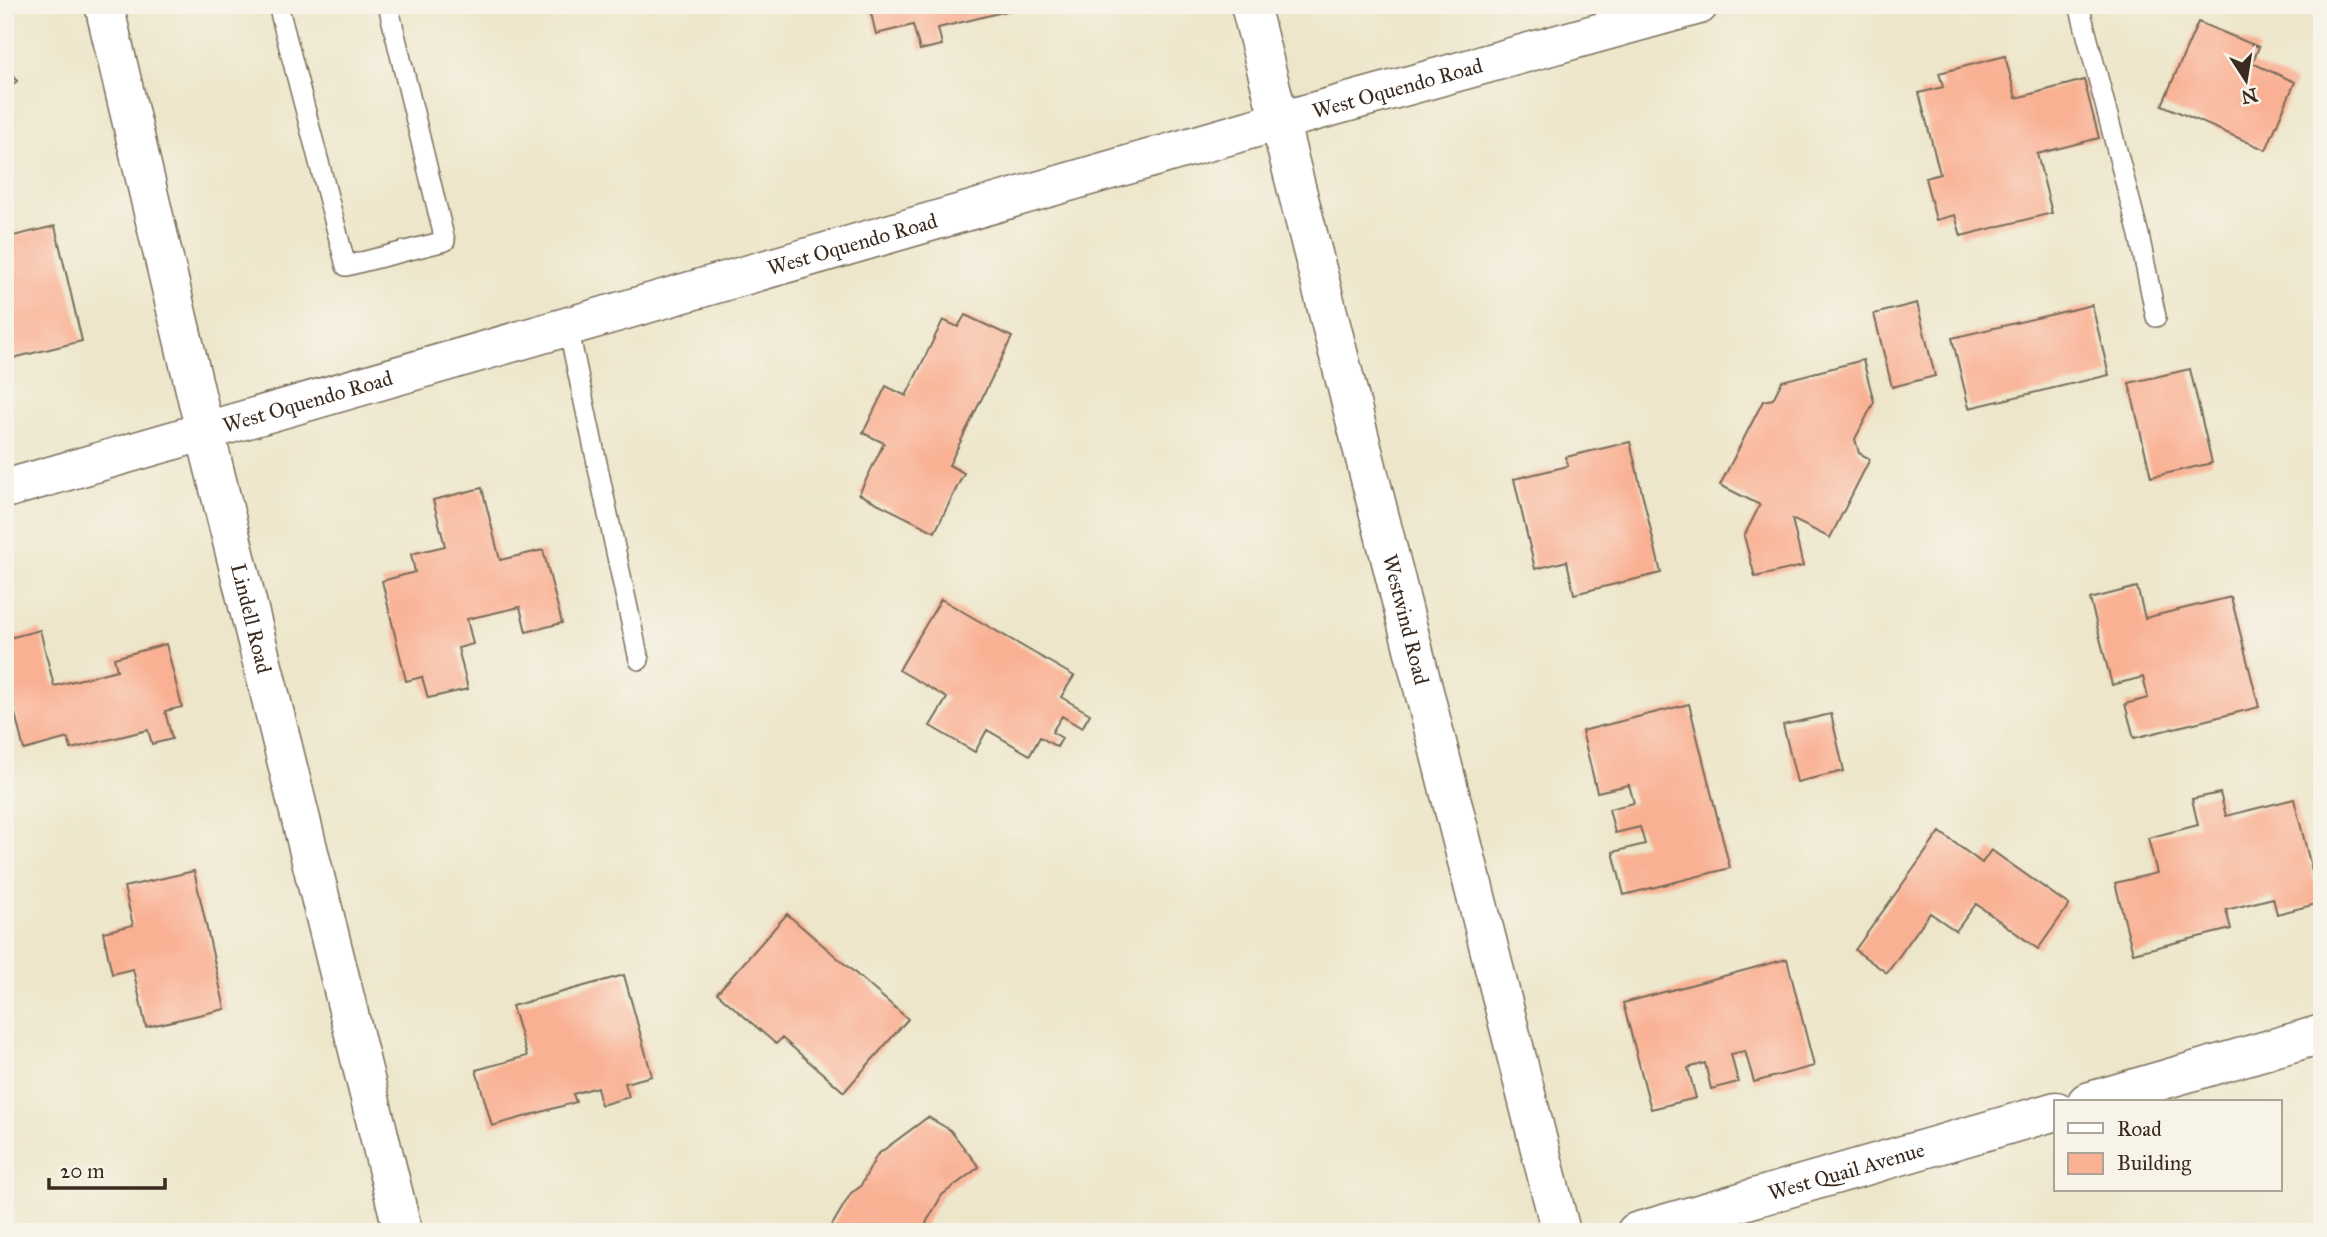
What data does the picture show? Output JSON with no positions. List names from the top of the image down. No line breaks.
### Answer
{"streets":{"street":["West Oquendo Road","Lindell Road","Westwind Road","West Quail Avenue"]},"crossings":[["West Oquendo Road","Lindell Road"],["West Oquendo Road","Westwind Road"]],"legend":["Road","Building"],"scale_bar":"20 m","north":"bottom"}
